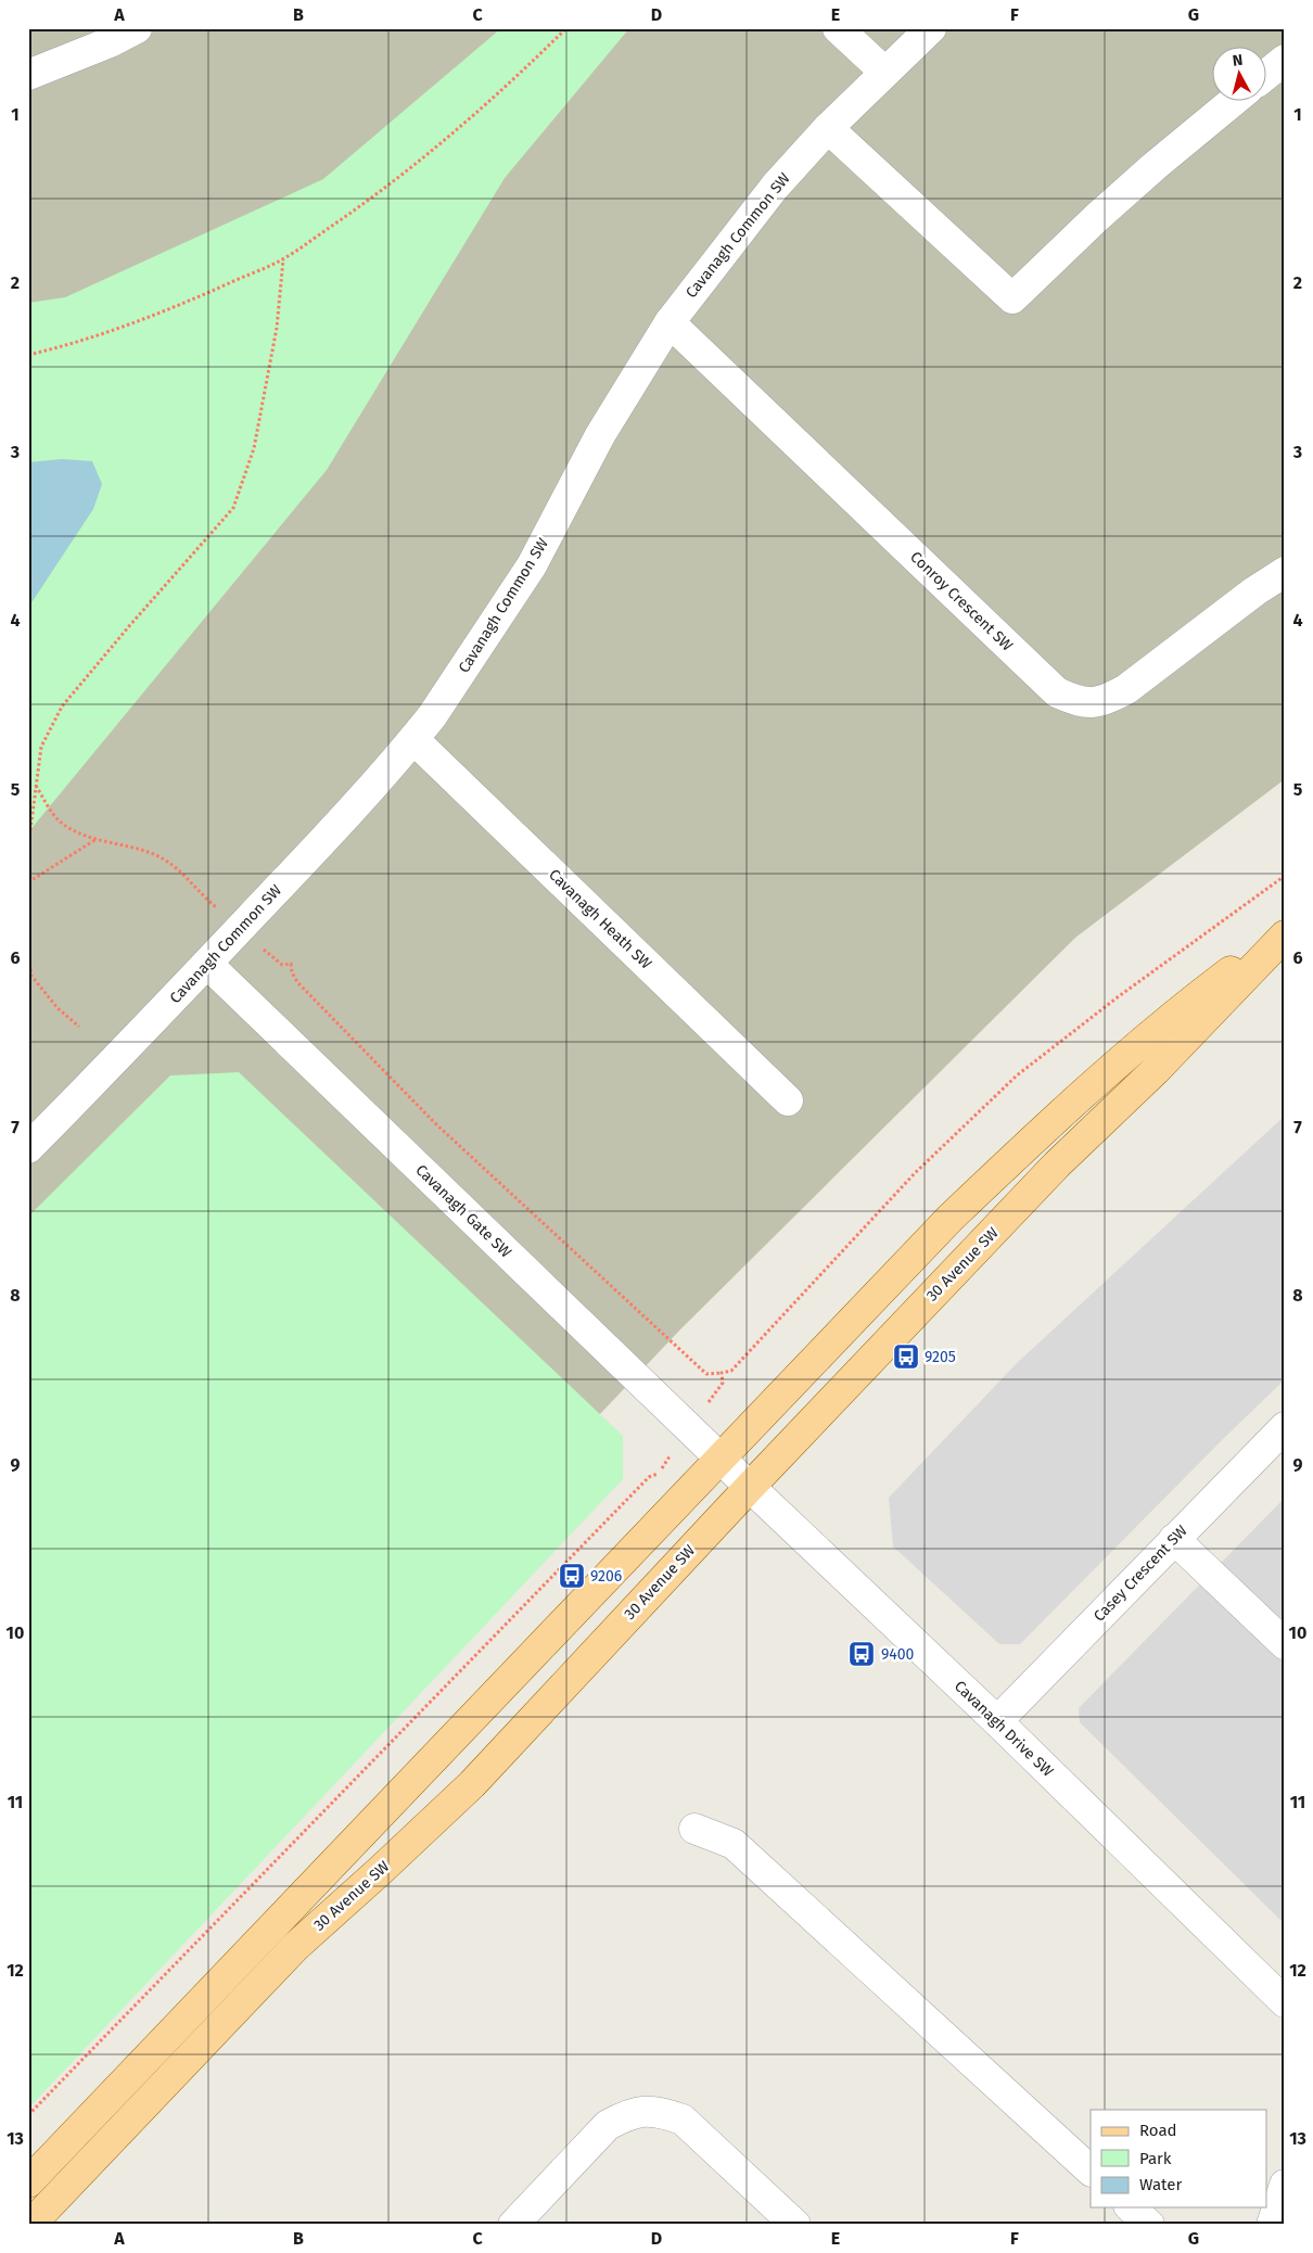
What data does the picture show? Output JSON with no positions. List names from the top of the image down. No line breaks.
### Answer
{"streets":{"main road":["30 Avenue SW"],"street":["Cavanagh Common SW","Conroy Crescent SW","Cavanagh Heath SW","Cavanagh Gate SW","Casey Crescent SW","Cavanagh Drive SW"]},"crossings":[["Cavanagh Common SW","Conroy Crescent SW"],["Cavanagh Common SW","Cavanagh Heath SW"],["Cavanagh Common SW","Cavanagh Gate SW"],["Cavanagh Gate SW","30 Avenue SW"],["Cavanagh Gate SW","Cavanagh Drive SW"],["30 Avenue SW","Cavanagh Drive SW"],["Casey Crescent SW","Cavanagh Drive SW"]],"places":{"bus stop":["9205","9206","9400"]},"legend":["Road","Park","Water"],"north":"top","grid":{"columns":["A","B","C","D","E","F","G"],"rows":["1","2","3","4","5","6","7","8","9","10","11","12","13"]}}
